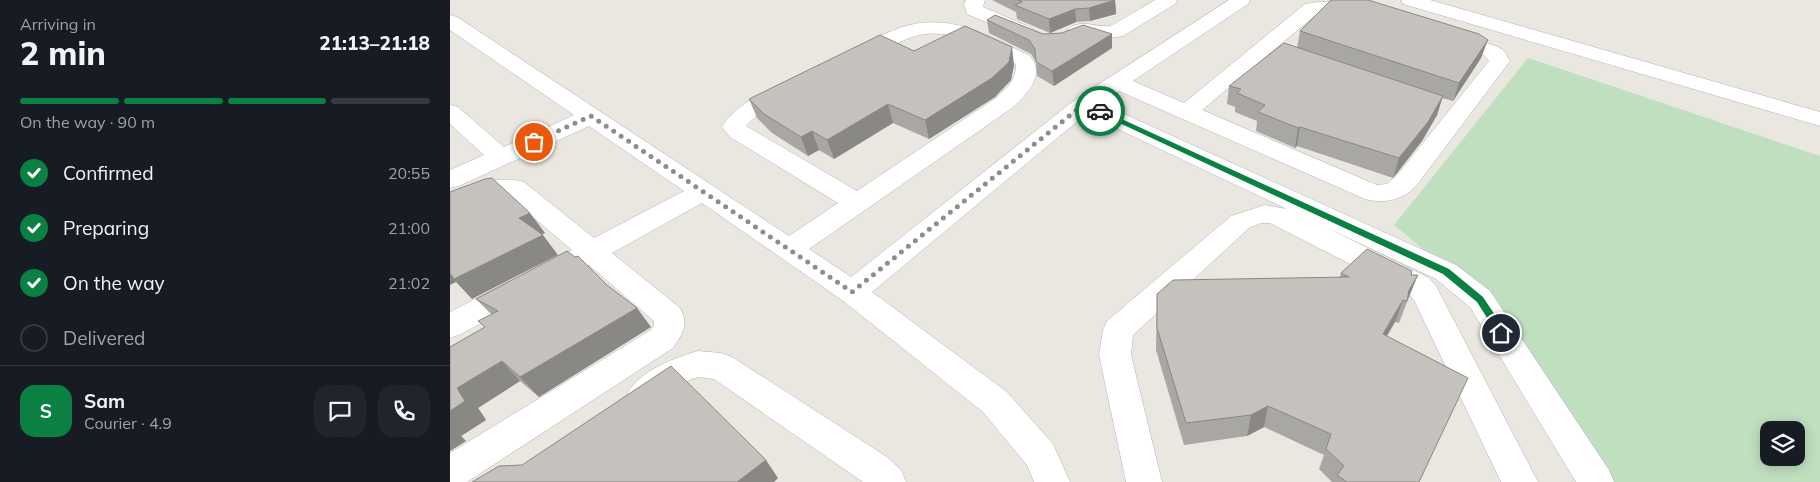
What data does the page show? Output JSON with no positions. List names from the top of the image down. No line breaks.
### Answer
{"page":{"heading":["2 min","Arriving in","21:13–21:18"],"panel":["Sam","Courier · 4.9"],"bar":"On the way · 90 m","list":[["Confirmed","20:55"],["Preparing","21:00"],["On the way","21:02"],"Delivered"],"round":"S"}}
